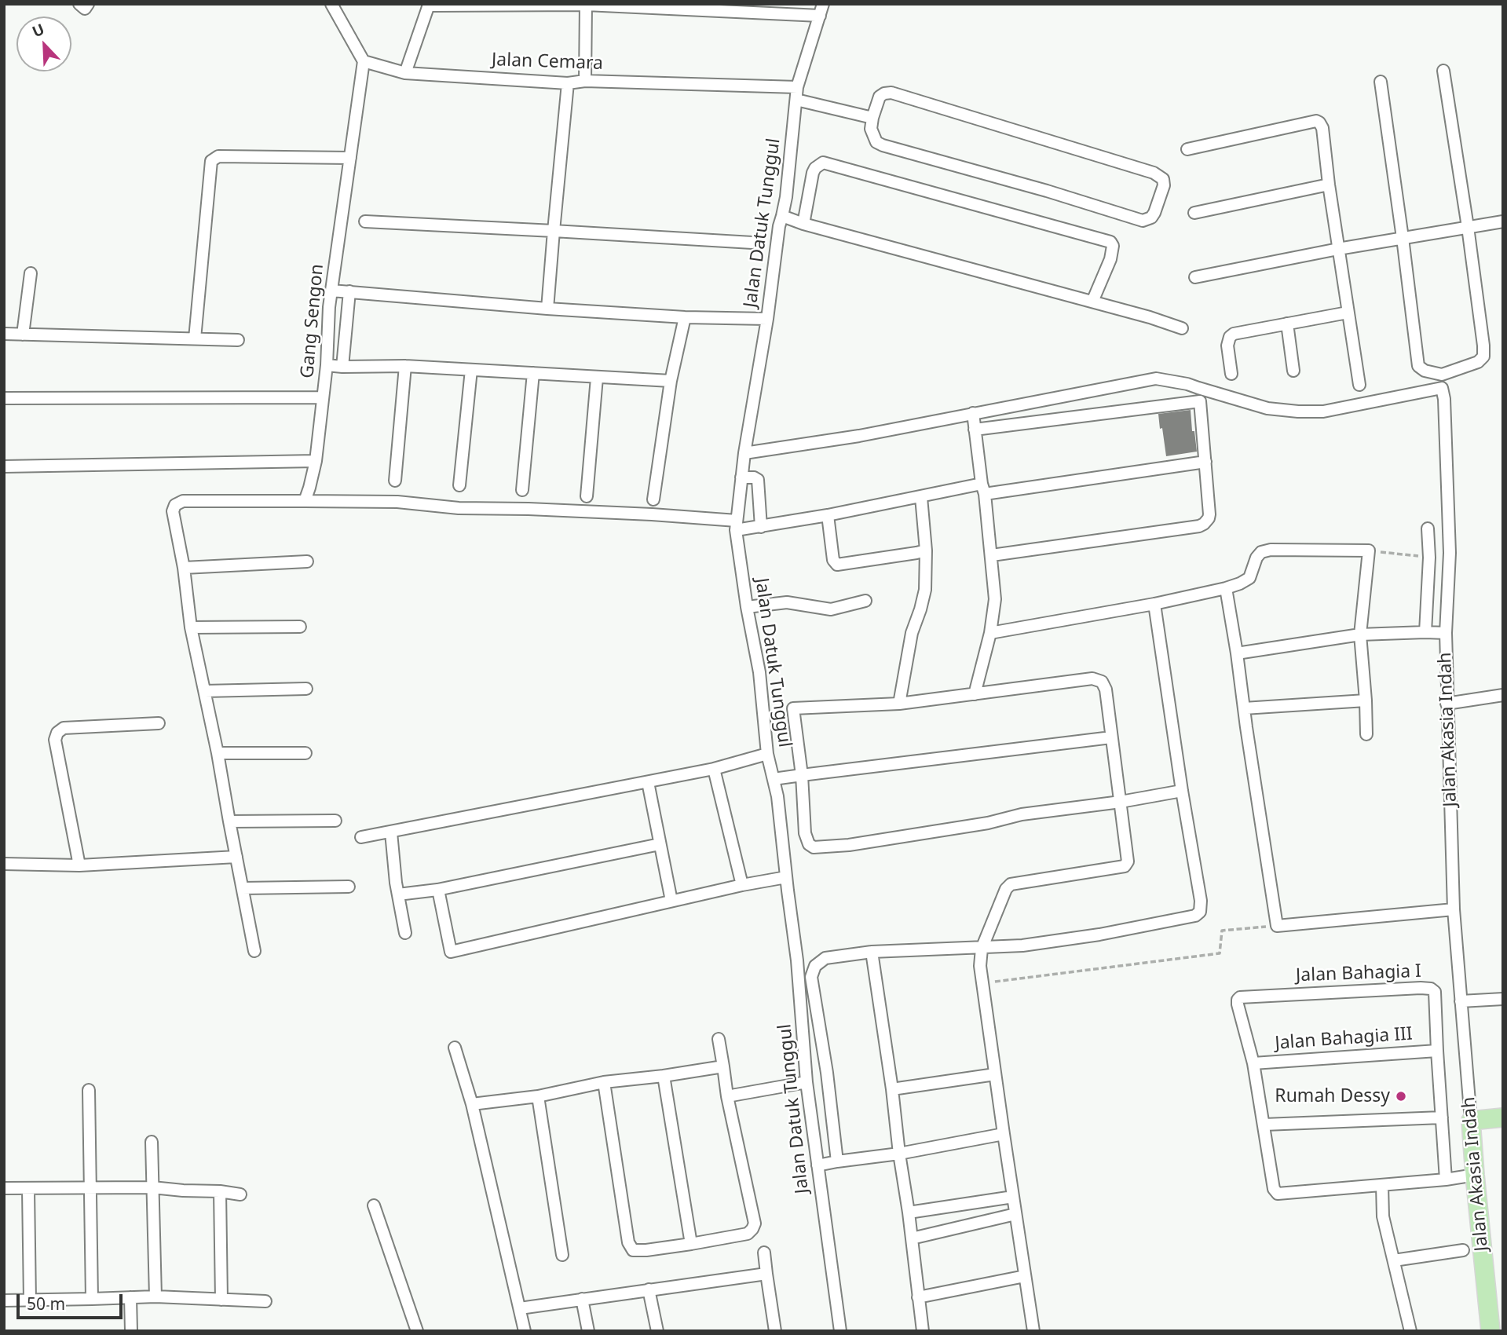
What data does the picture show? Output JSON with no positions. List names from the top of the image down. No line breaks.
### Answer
{"streets":{"main road":["Jalan Akasia Indah"],"street":["Jalan Cemara","Jalan Datuk Tunggul","Gang Sengon","Jalan Bahagia I","Jalan Bahagia III"]},"crossings":[["Jalan Cemara","Jalan Datuk Tunggul"],["Jalan Cemara","Gang Sengon"],["Jalan Bahagia I","Jalan Bahagia III"]],"places":["Rumah Dessy"],"scale_bar":"50 m","north":"top left"}
